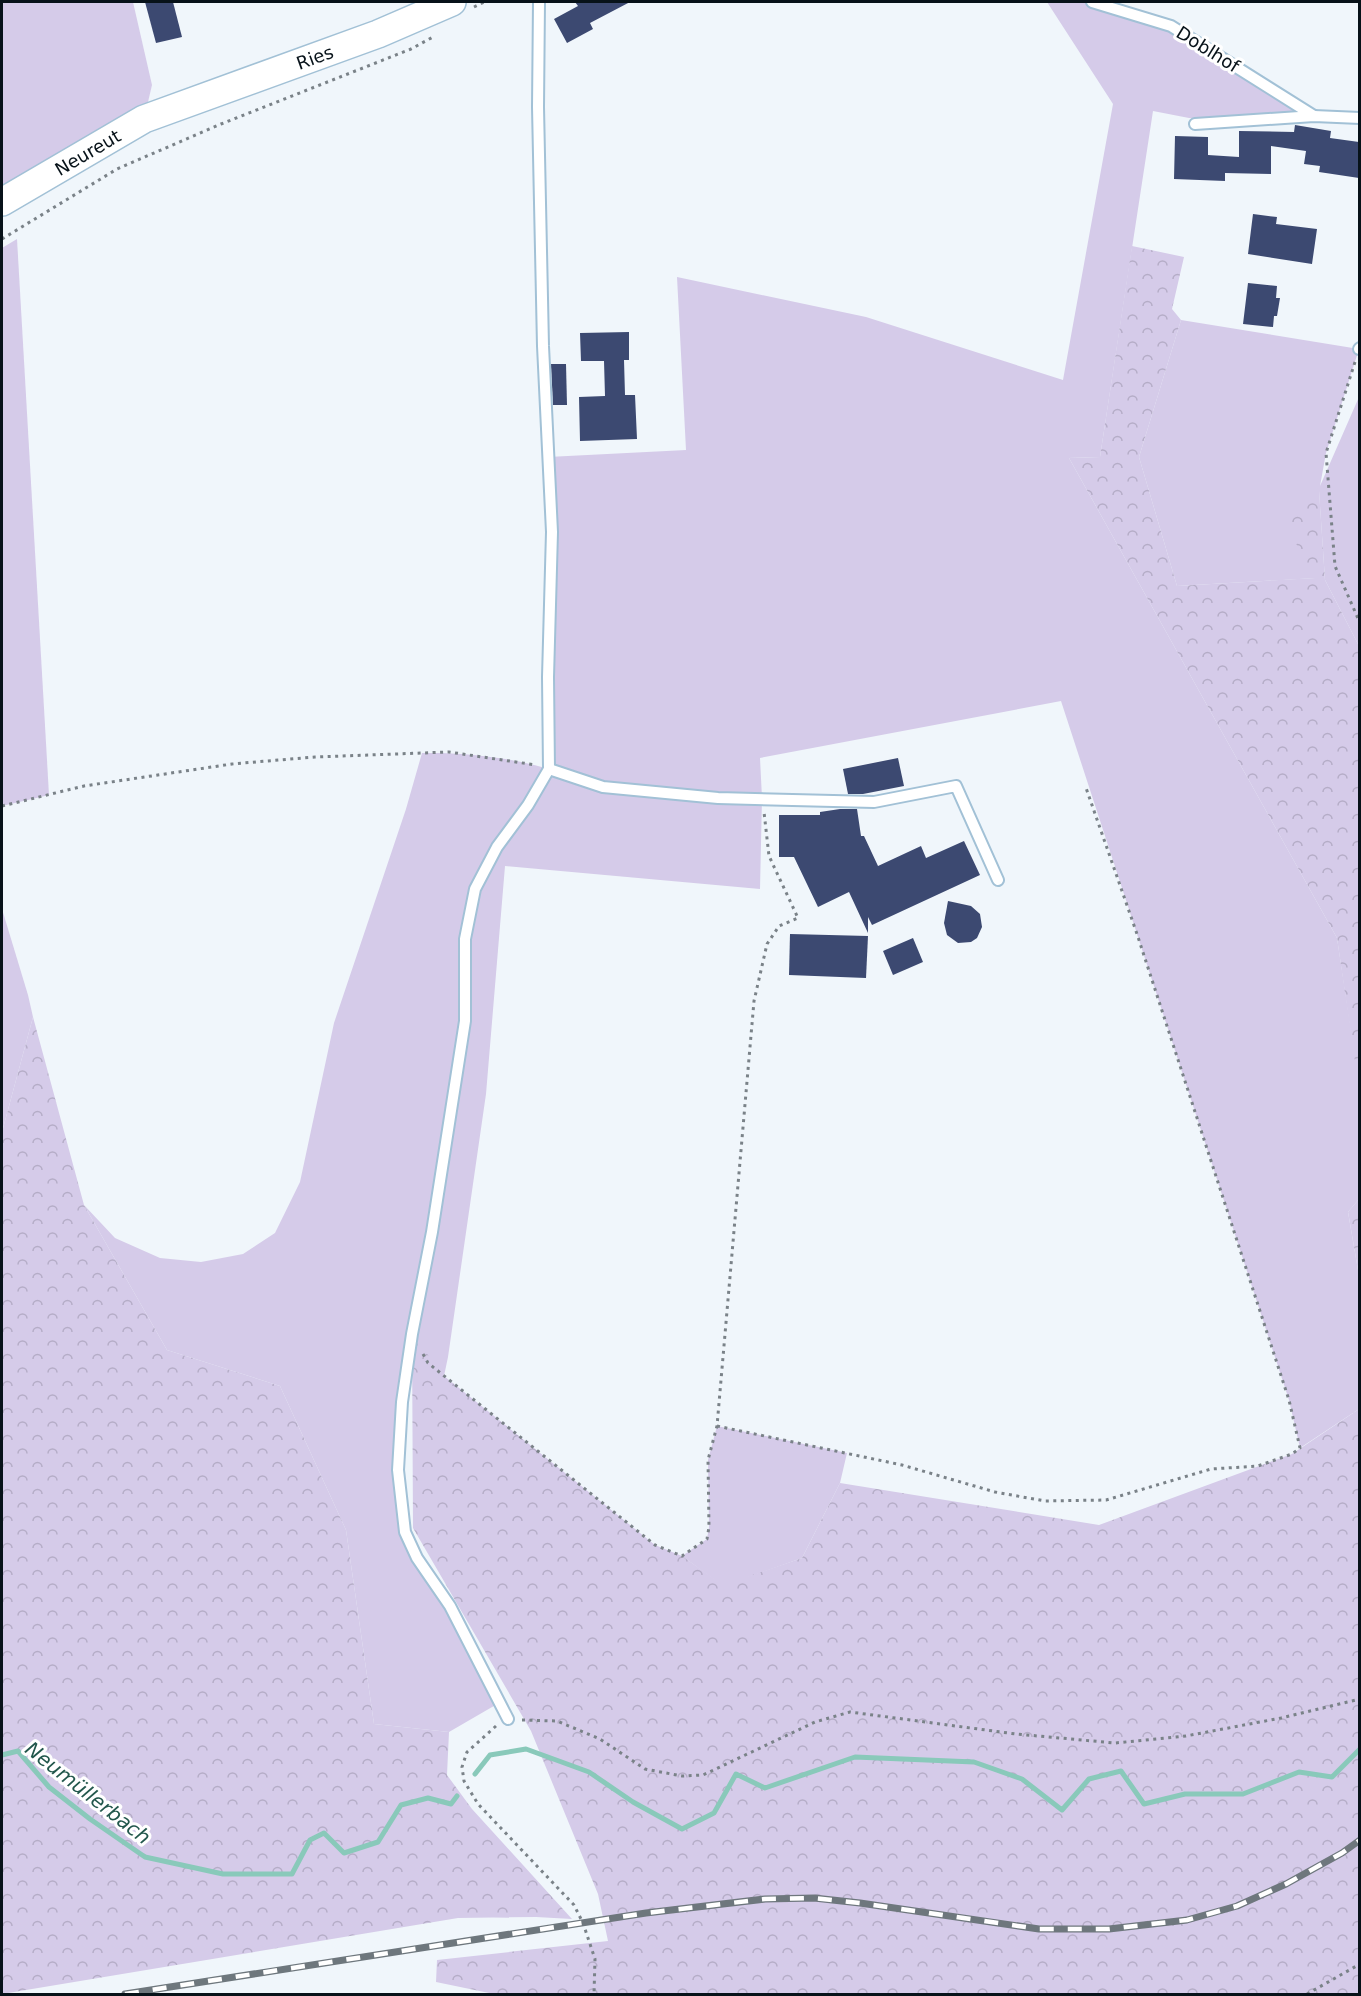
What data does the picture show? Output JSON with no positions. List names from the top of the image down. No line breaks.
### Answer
{"streets":{"street":["Ries","Neureut"],"lane":["Doblhof"]},"crossings":[["Ries","Neureut"]],"water":["Neumüllerbach"]}
